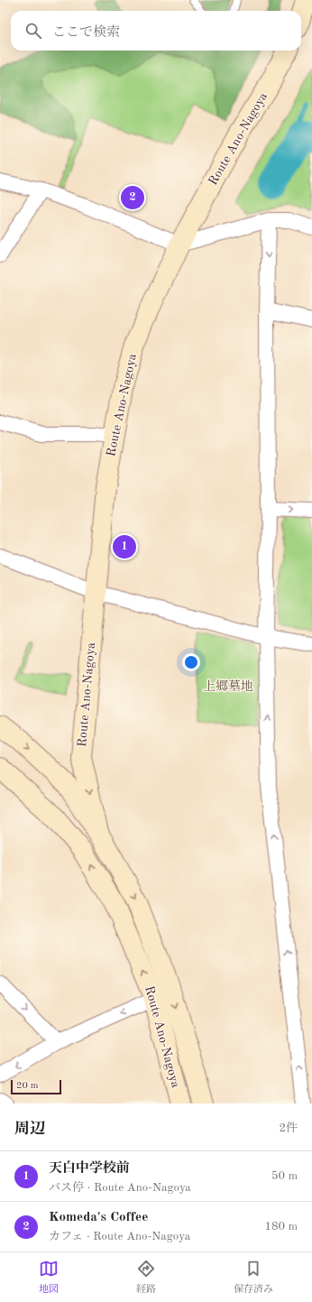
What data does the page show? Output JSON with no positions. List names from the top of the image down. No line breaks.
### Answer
{"streets":{"main road":["Route Ano-Nagoya"]},"parks":["上郷墓地"],"scale_bar":"20 m","page":{"search":"ここで検索","pins":["2","1"],"scale":"20 m","heading":["周辺","2件"],"list":[{"mark":"1","name":"天白中学校前","note":"バス停 · Route Ano-Nagoya","value":"50 m"},{"mark":"2","name":"Komeda's Coffee","note":"カフェ · Route Ano-Nagoya","value":"180 m"}],"nav":["地図","経路","保存済み"]}}
